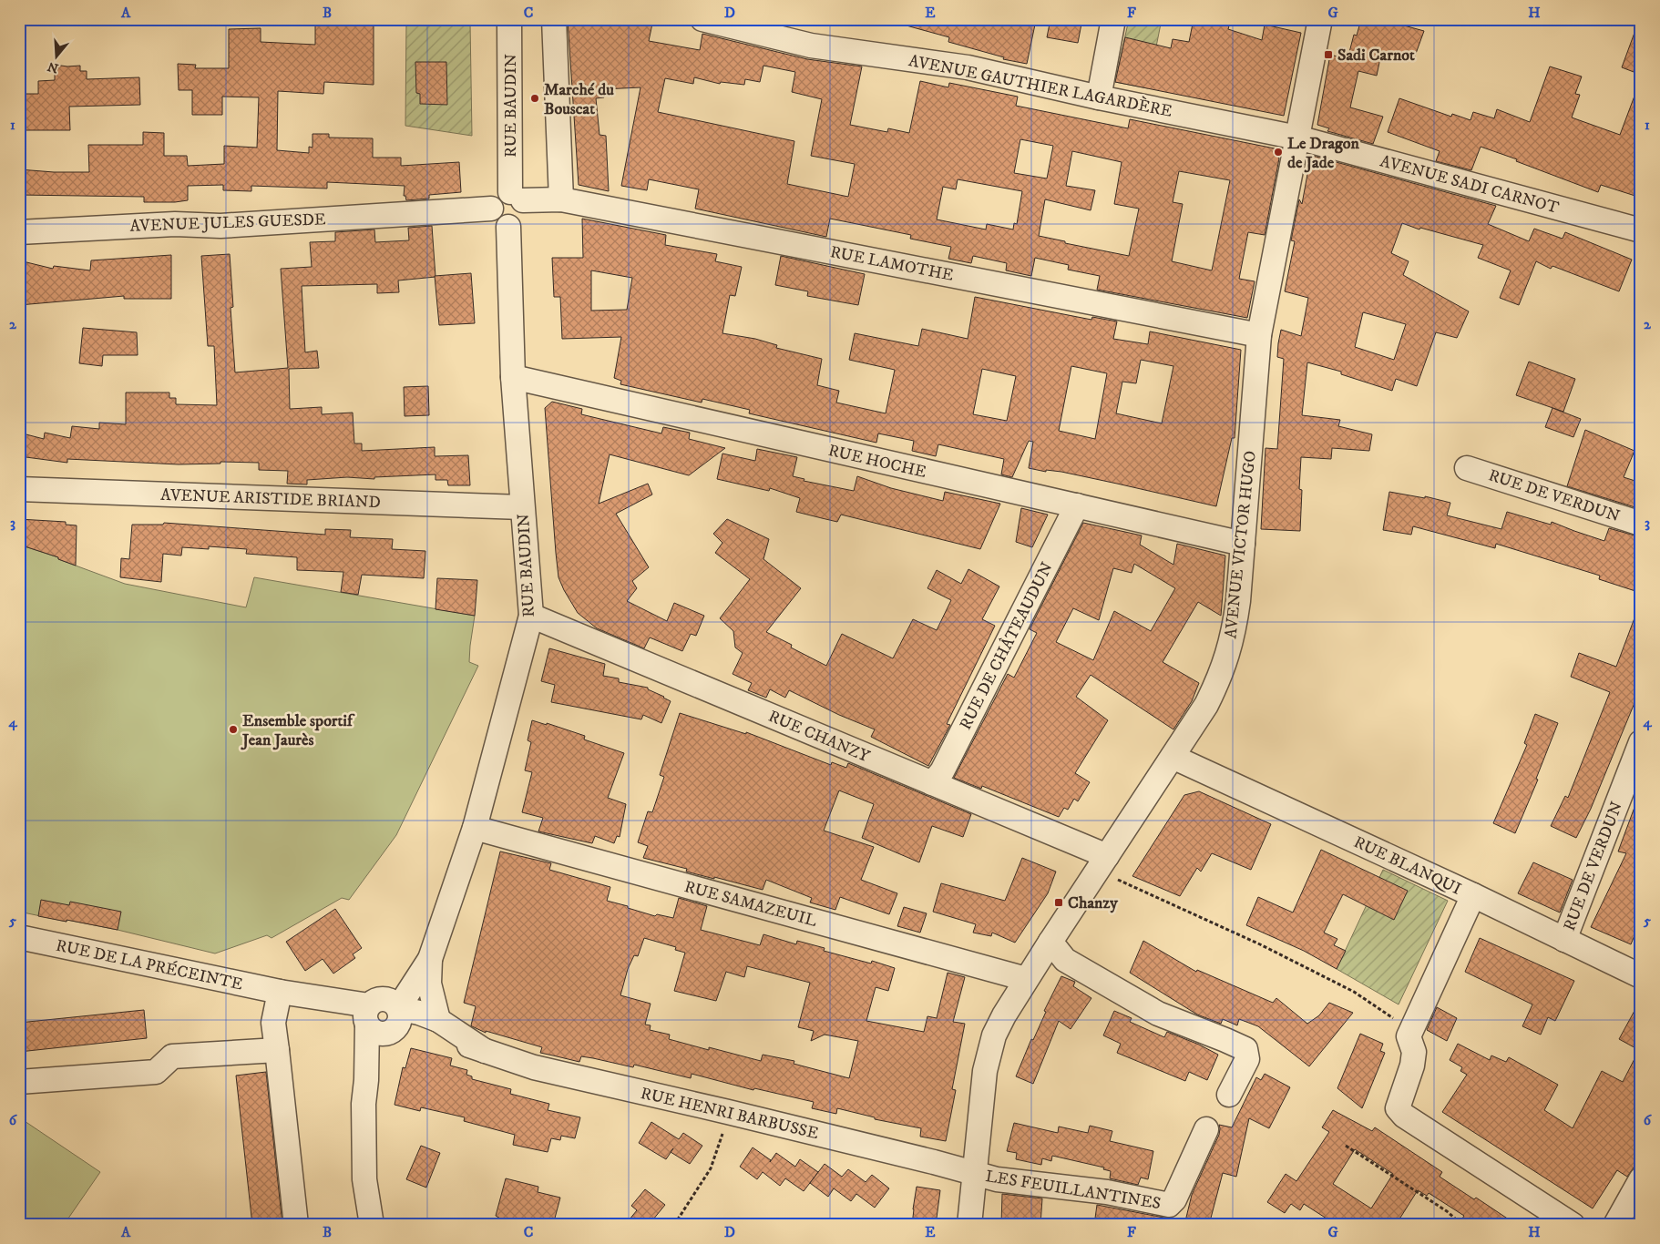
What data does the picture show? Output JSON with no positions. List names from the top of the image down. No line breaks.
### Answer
{"streets":{"street":["AVENUE GAUTHIER LAGARDÈRE","RUE BAUDIN","AVENUE SADI CARNOT","AVENUE JULES GUESDE","RUE LAMOTHE","RUE HOCHE","RUE DE VERDUN","AVENUE ARISTIDE BRIAND","AVENUE VICTOR HUGO","RUE DE CHÂTEAUDUN","RUE CHANZY","RUE BLANQUI","RUE SAMAZEUIL","RUE DE LA PRÉCEINTE","RUE HENRI BARBUSSE","LES FEUILLANTINES"]},"crossings":[["AVENUE GAUTHIER LAGARDÈRE","AVENUE SADI CARNOT"],["AVENUE GAUTHIER LAGARDÈRE","AVENUE VICTOR HUGO"],["RUE BAUDIN","AVENUE JULES GUESDE"],["RUE BAUDIN","RUE LAMOTHE"],["RUE BAUDIN","RUE HOCHE"],["RUE BAUDIN","AVENUE ARISTIDE BRIAND"],["RUE BAUDIN","RUE CHANZY"],["RUE BAUDIN","RUE SAMAZEUIL"],["RUE BAUDIN","RUE DE LA PRÉCEINTE"],["RUE BAUDIN","RUE HENRI BARBUSSE"],["AVENUE SADI CARNOT","AVENUE VICTOR HUGO"],["AVENUE JULES GUESDE","RUE LAMOTHE"],["RUE LAMOTHE","AVENUE VICTOR HUGO"],["RUE HOCHE","AVENUE VICTOR HUGO"],["RUE HOCHE","RUE DE CHÂTEAUDUN"],["RUE DE VERDUN","RUE BLANQUI"],["AVENUE VICTOR HUGO","RUE CHANZY"],["AVENUE VICTOR HUGO","RUE BLANQUI"],["AVENUE VICTOR HUGO","RUE SAMAZEUIL"],["AVENUE VICTOR HUGO","RUE HENRI BARBUSSE"],["AVENUE VICTOR HUGO","LES FEUILLANTINES"],["RUE DE CHÂTEAUDUN","RUE CHANZY"],["RUE DE LA PRÉCEINTE","RUE HENRI BARBUSSE"],["RUE HENRI BARBUSSE","LES FEUILLANTINES"]],"places":{"transit":["Sadi Carnot","Chanzy"],"other":["Marché du Bouscat","Le Dragon de Jade","Ensemble sportif Jean Jaurès"]},"north":"bottom","grid":{"columns":["A","B","C","D","E","F","G","H"],"rows":["1","2","3","4","5","6"]}}
